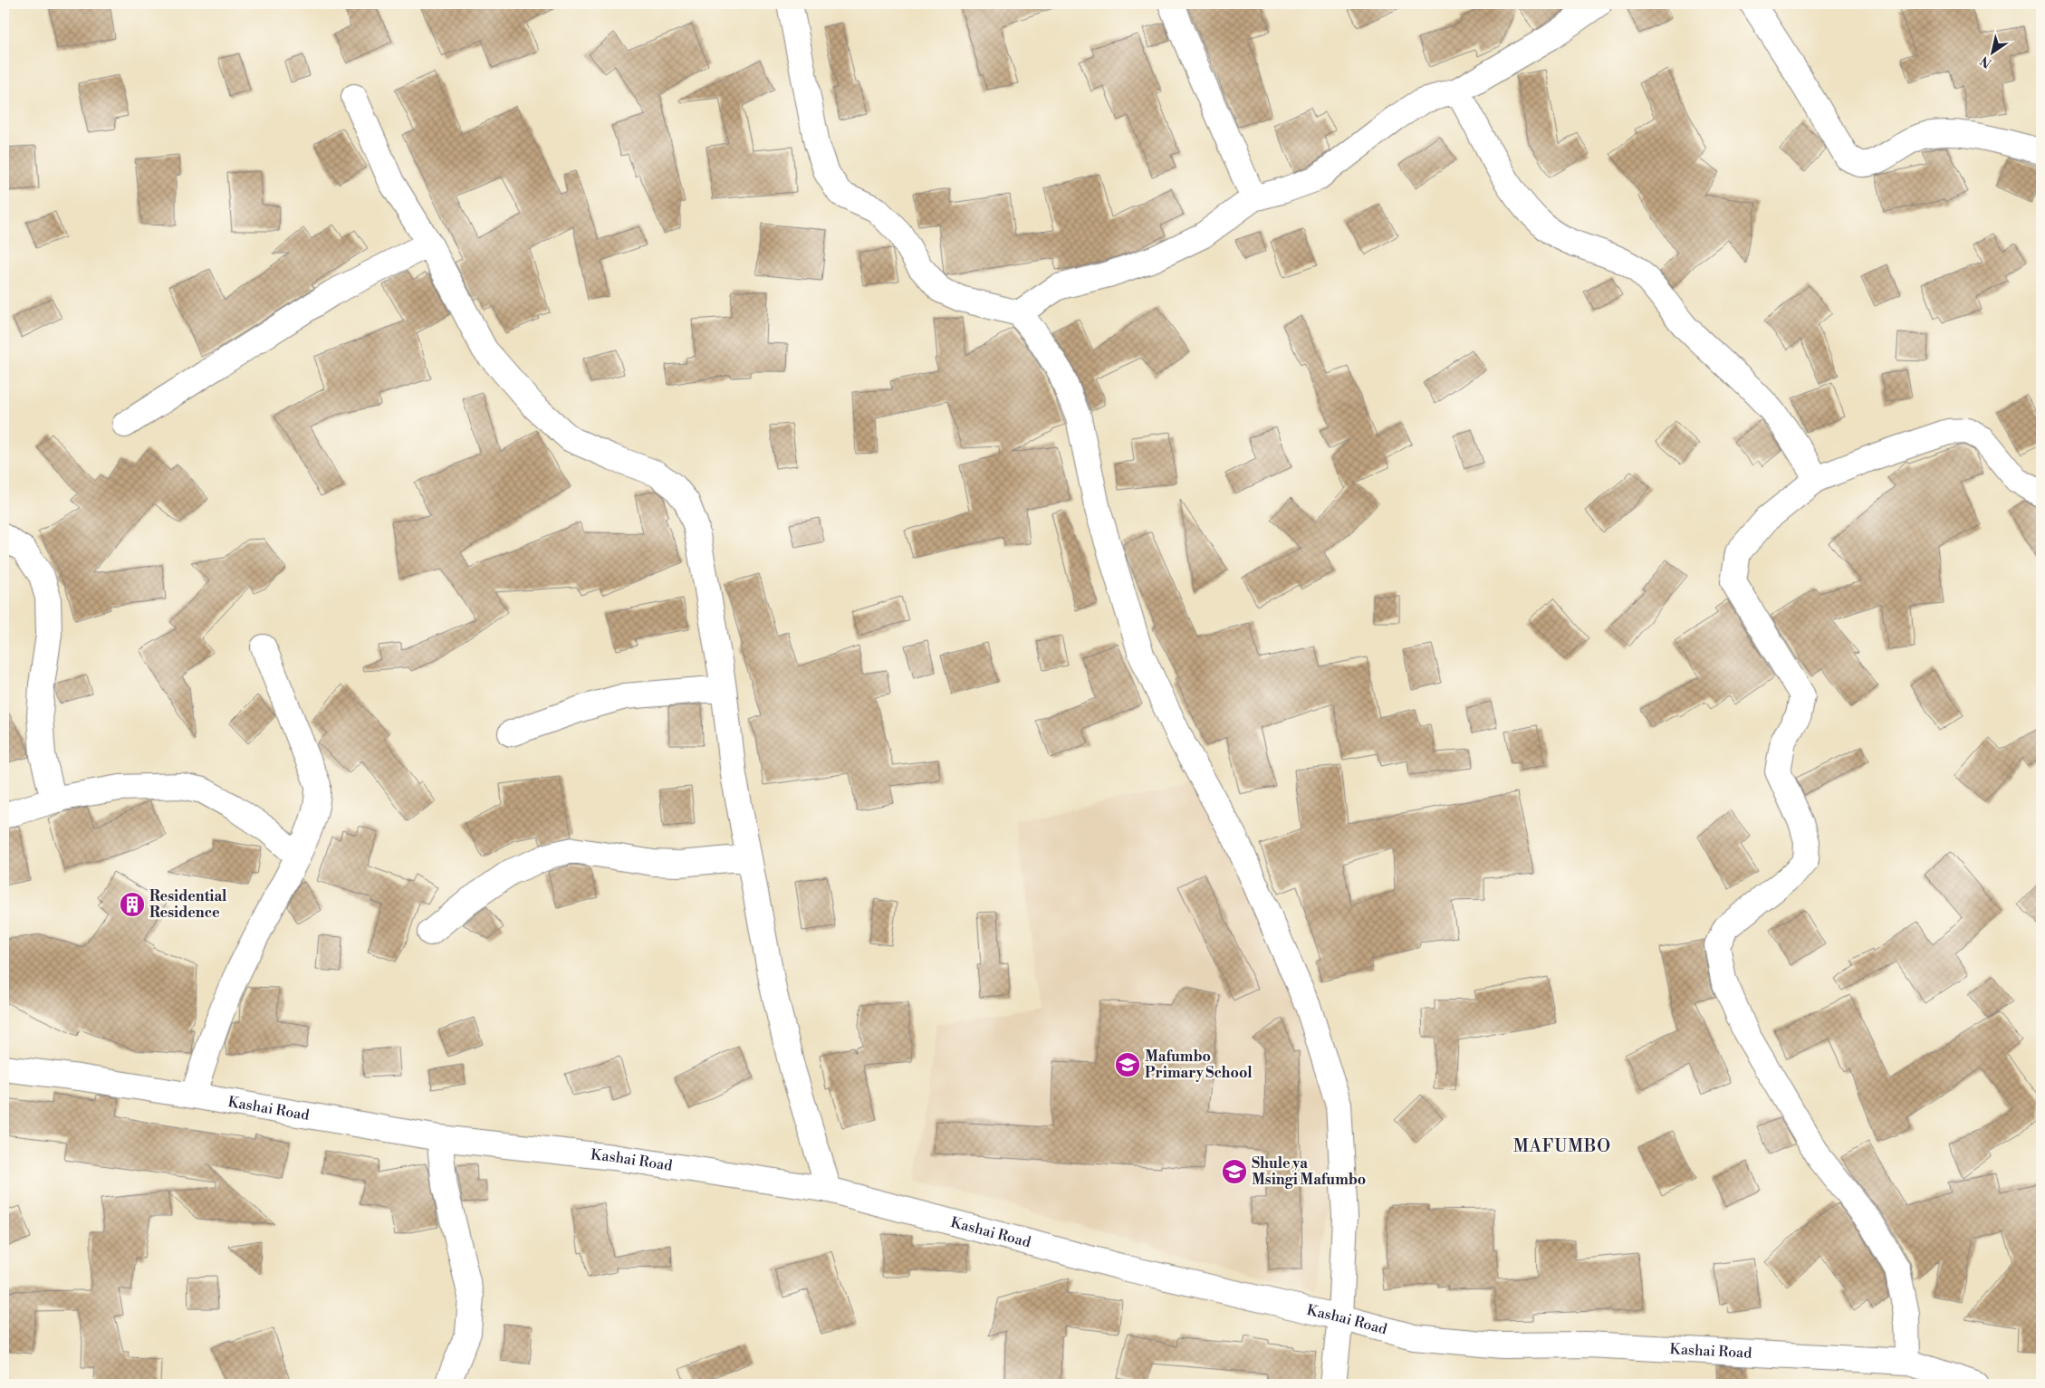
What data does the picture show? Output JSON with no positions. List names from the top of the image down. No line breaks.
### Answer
{"streets":{"street":["Kashai Road"]},"districts":["MAFUMBO"],"places":{"building":["Residential Residence"],"school or university":["Mafumbo Primary School","Shule ya Msingi Mafumbo"]},"north":"bottom left"}
